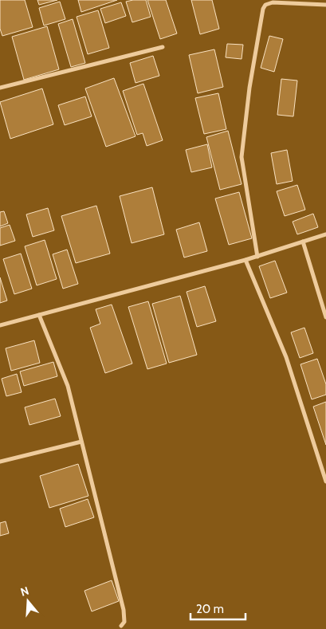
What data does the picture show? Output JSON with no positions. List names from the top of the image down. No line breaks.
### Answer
{"scale_bar":"20 m","north":"top"}
